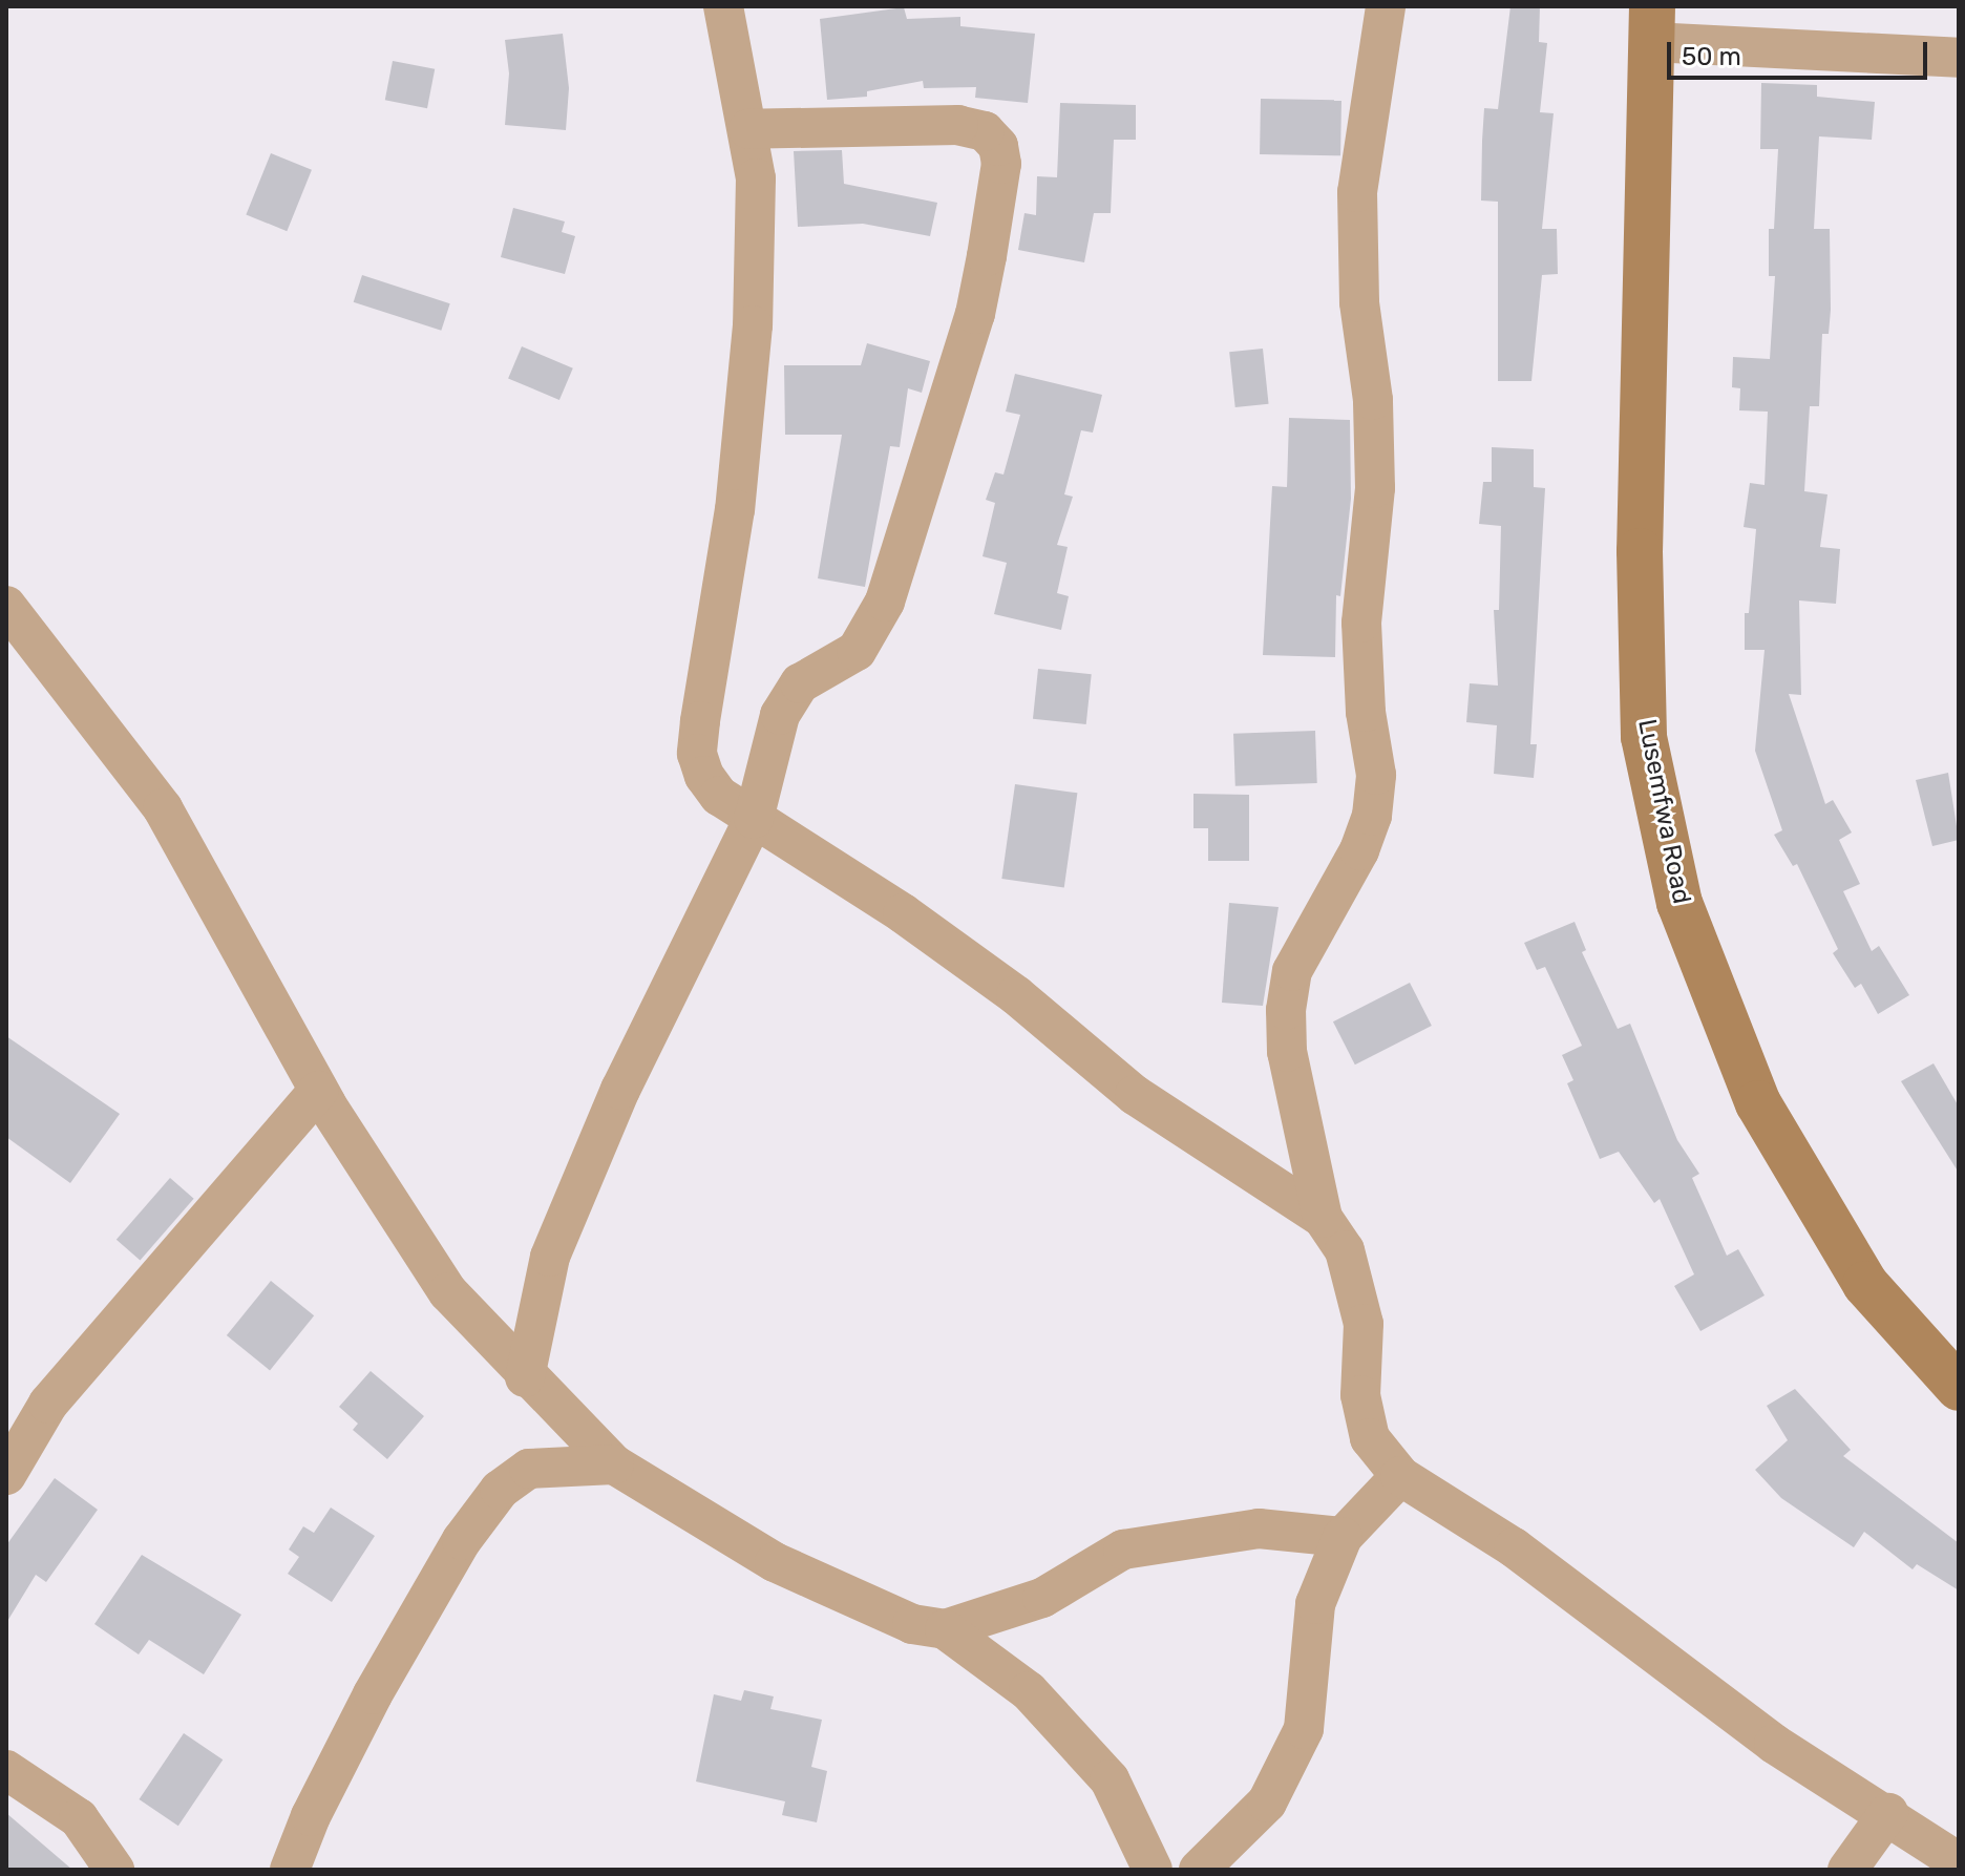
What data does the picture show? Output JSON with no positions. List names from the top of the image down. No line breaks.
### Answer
{"streets":{"street":["Lusemfwa Road"]},"scale_bar":"50 m"}
